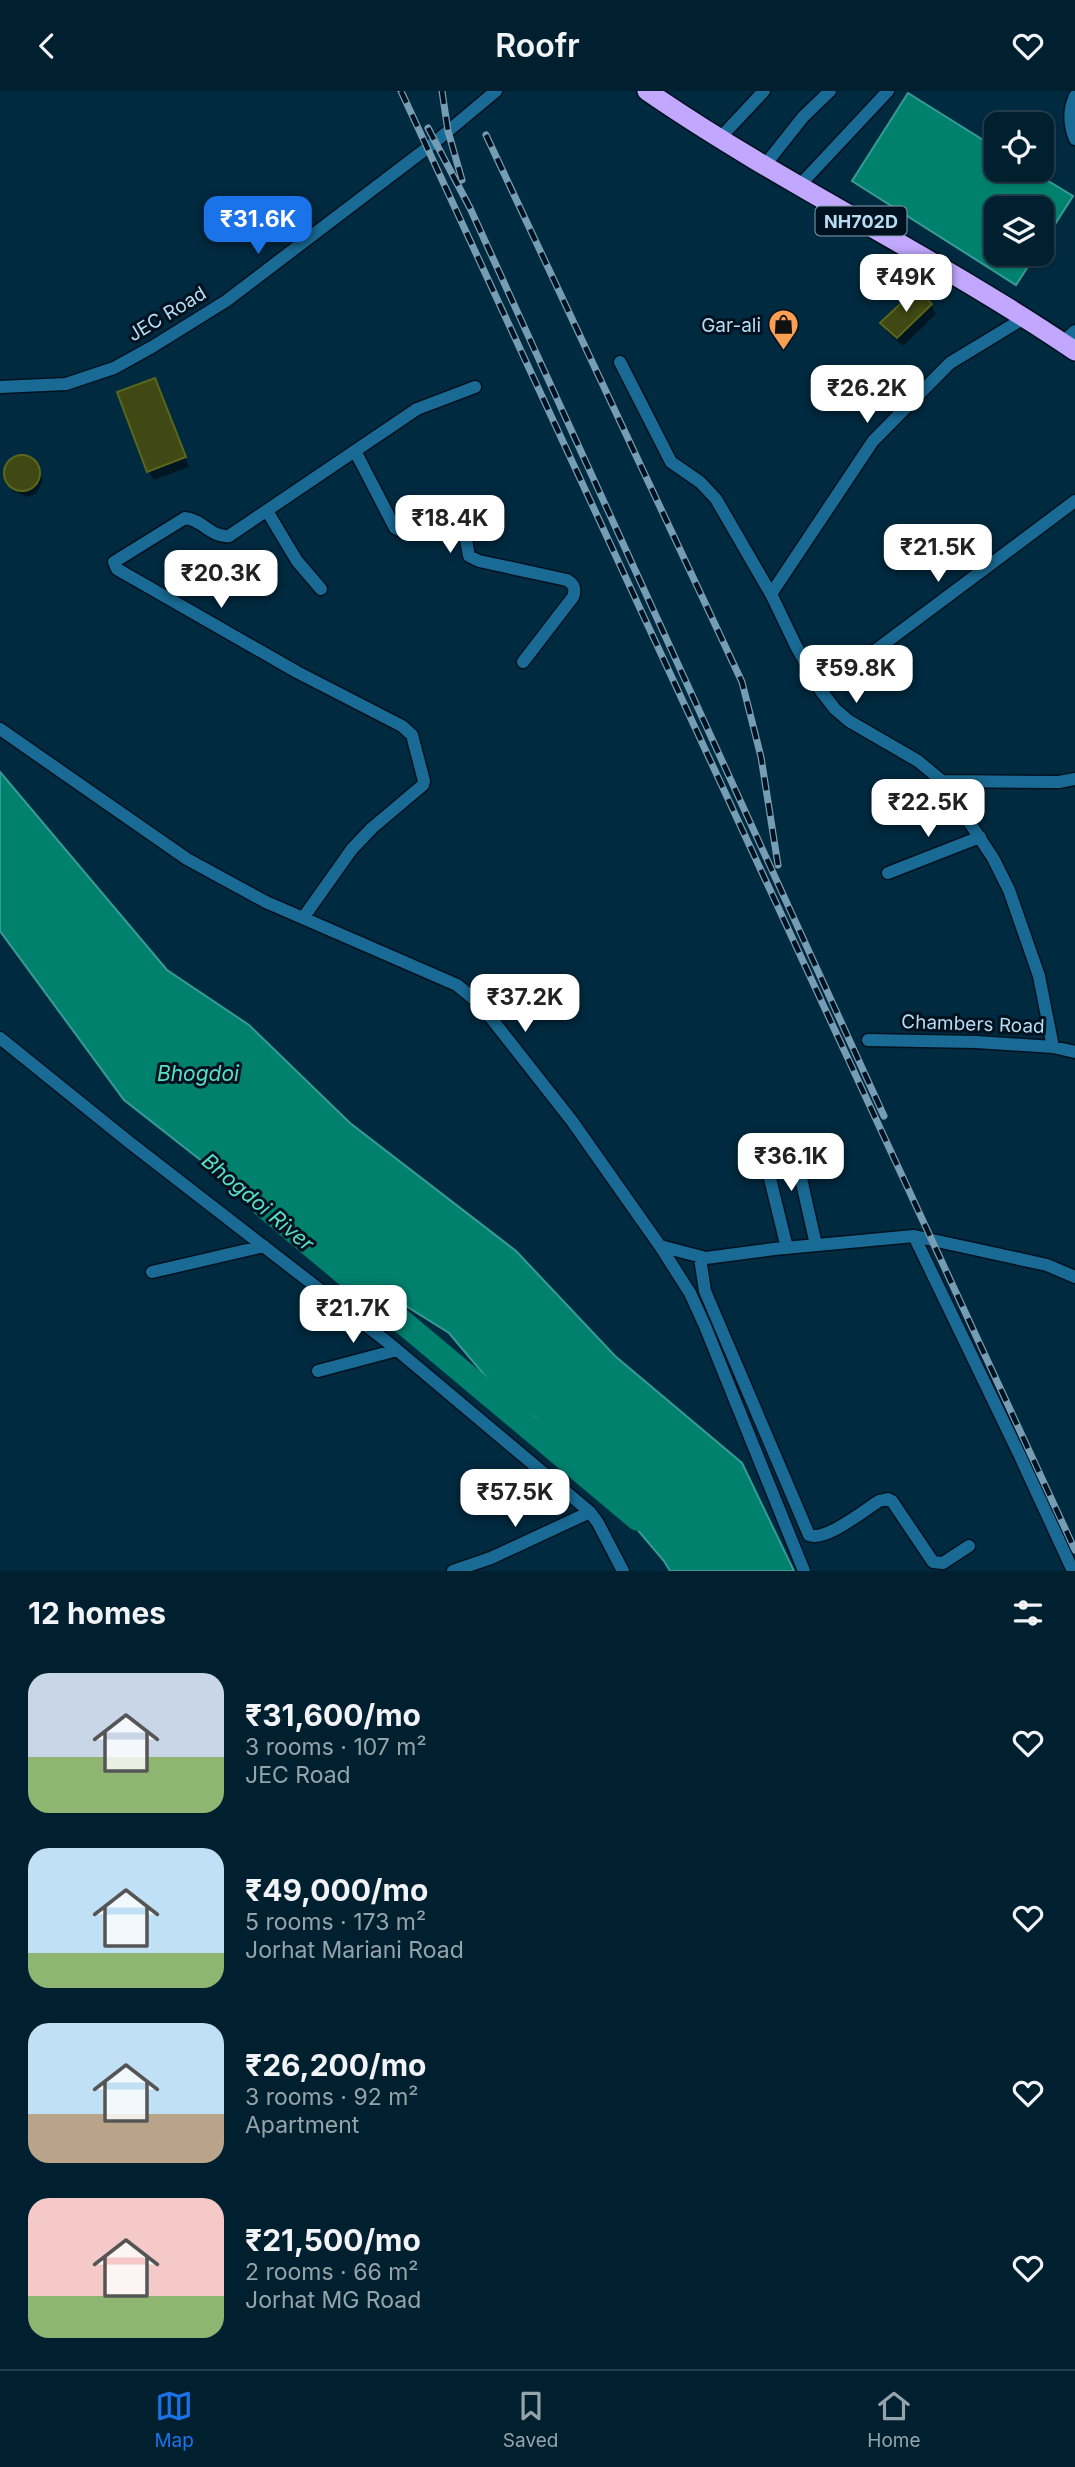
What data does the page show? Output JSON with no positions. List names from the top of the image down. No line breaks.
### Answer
{"streets":{"highway":["NH702D"],"street":["JEC Road","Chambers Road"]},"water":["Bhogdoi","Bhogdoi River"],"places":{"shop":["Gar-ali"]},"page":{"header":"Roofr","price":["₹31.6K","₹49K","₹26.2K","₹18.4K","₹21.5K","₹20.3K","₹59.8K","₹22.5K","₹37.2K","₹36.1K","₹21.7K","₹57.5K"],"heading":"12 homes","list":[{"name":"₹31,600/mo","note":"3 rooms · 107 m² · JEC Road"},{"name":"₹49,000/mo","note":"5 rooms · 173 m² · Jorhat Mariani Road"},{"name":"₹26,200/mo","note":"3 rooms · 92 m² · Apartment"},{"name":"₹21,500/mo","note":"2 rooms · 66 m² · Jorhat MG Road"}],"tabs":["Map","Saved","Home"]}}
